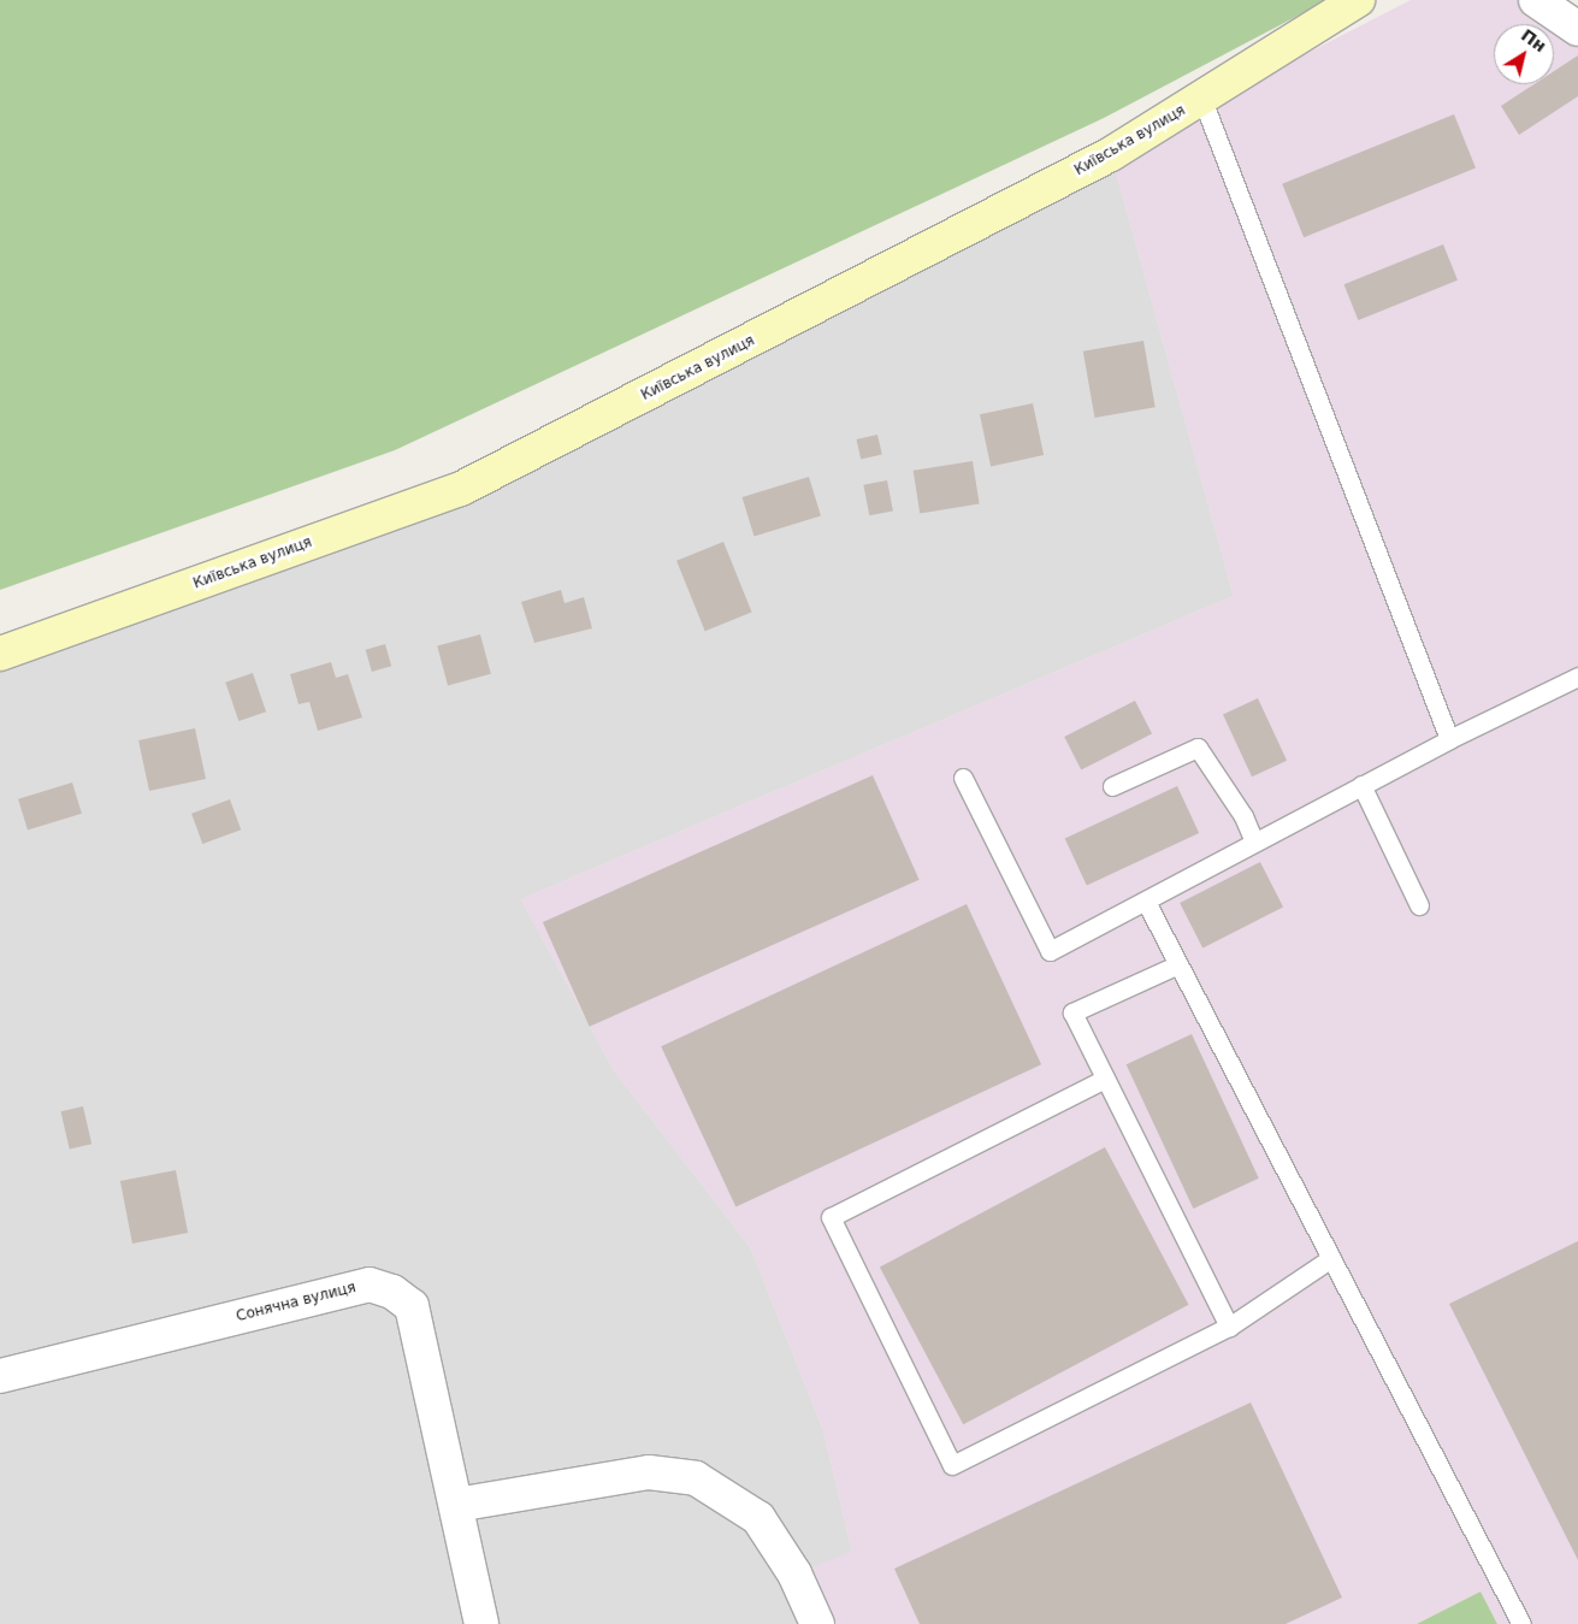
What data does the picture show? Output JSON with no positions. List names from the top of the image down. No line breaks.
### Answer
{"streets":{"main road":["Київська вулиця"],"street":["Сонячна вулиця"]},"north":"top right"}
